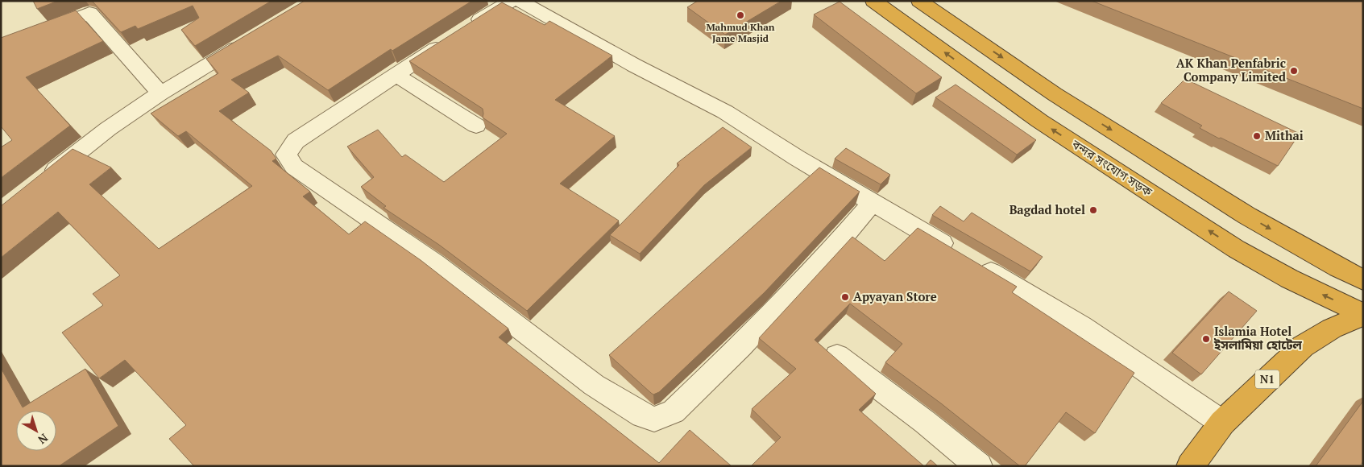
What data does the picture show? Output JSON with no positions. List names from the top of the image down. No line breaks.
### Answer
{"streets":{"highway":["বন্দর সংযোগ সড়ক","N1"]},"crossings":[["বন্দর সংযোগ সড়ক","N1"]],"places":["Mahmud Khan Jame Masjid","AK Khan Penfabric Company Limited","Mithai","Bagdad hotel","Apyayan Store","Islamia Hotel ইসলামিয়া হোটেল"],"north":"bottom right"}
